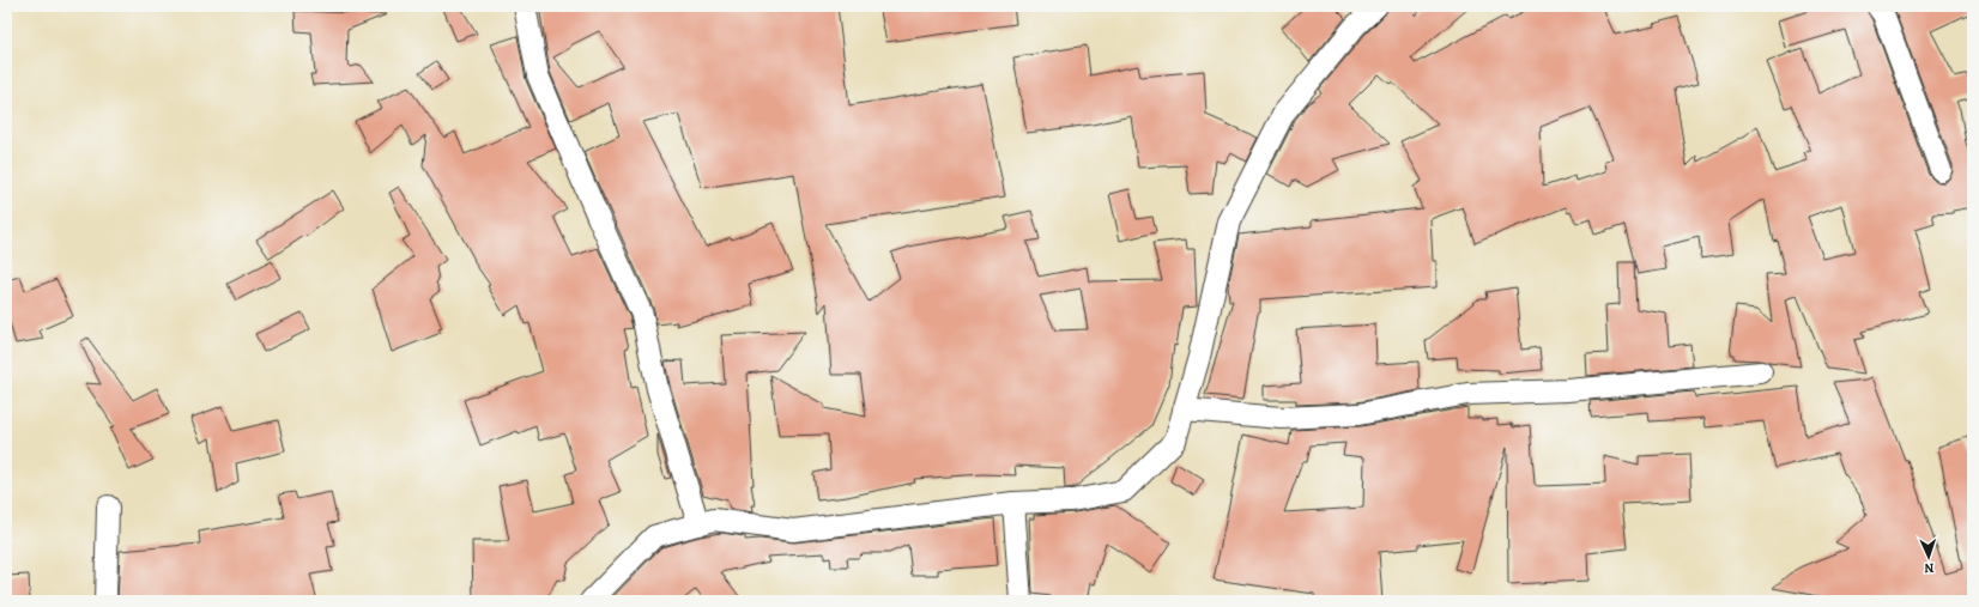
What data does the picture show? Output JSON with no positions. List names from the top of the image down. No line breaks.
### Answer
{"north":"bottom"}
